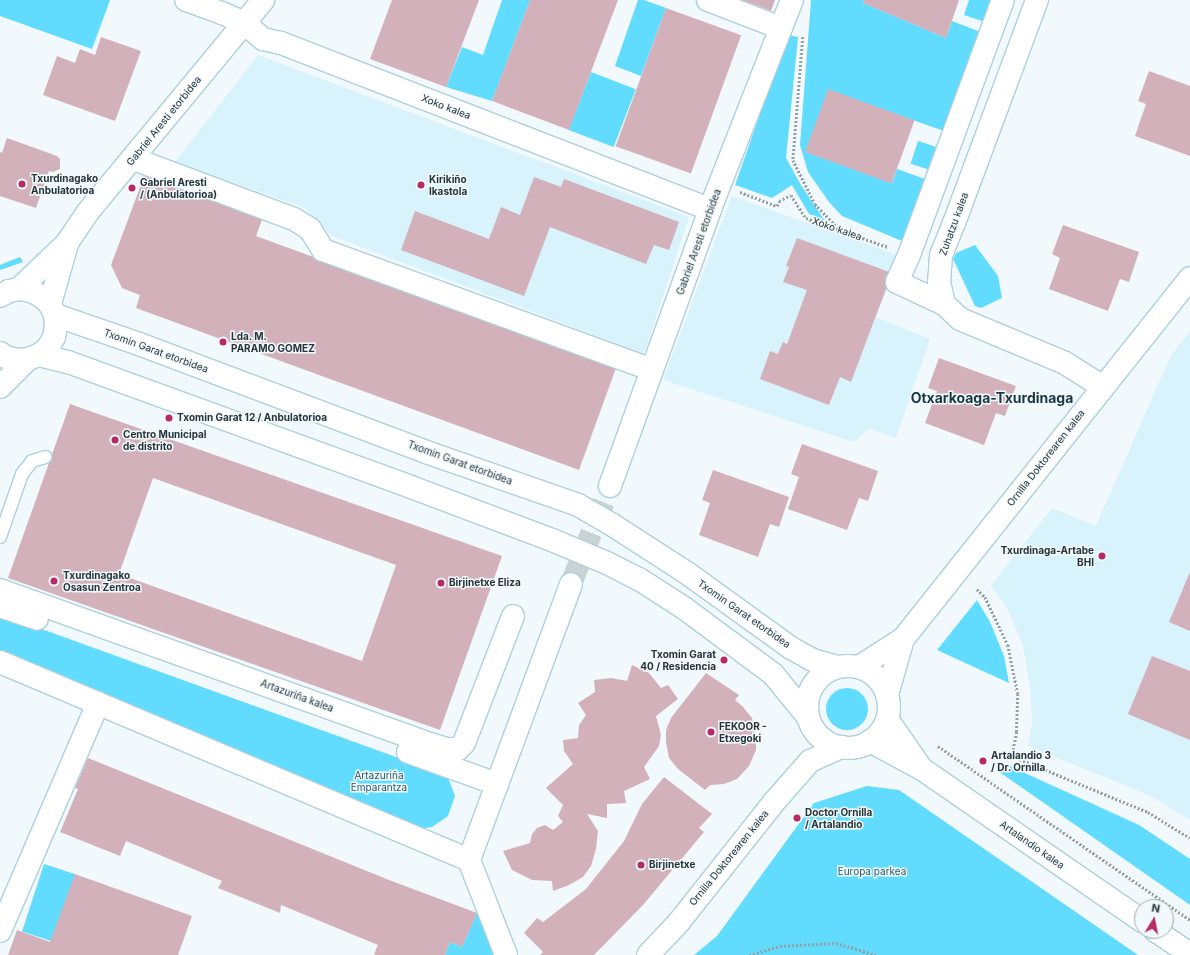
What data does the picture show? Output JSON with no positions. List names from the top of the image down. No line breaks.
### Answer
{"streets":{"street":["Xoko kalea","Gabriel Aresti etorbidea","Zuhatzu kalea","Txomin Garat etorbidea","Ornilla Doktorearen kalea","Artazuriña kalea","Artalandio kalea"]},"crossings":[["Xoko kalea","Gabriel Aresti etorbidea"],["Txomin Garat etorbidea","Ornilla Doktorearen kalea"],["Txomin Garat etorbidea","Artalandio kalea"],["Ornilla Doktorearen kalea","Artalandio kalea"]],"districts":["Otxarkoaga-Txurdinaga"],"parks":["Artazuriña Emparantza","Europa parkea"],"places":["Txurdinagako Anbulatorioa","Kirikiño Ikastola","Gabriel Aresti / (Anbulatorioa)","Lda. M. PARAMO GOMEZ","Txomin Garat 12 / Anbulatorioa","Centro Municipal de distrito","Txurdinaga-Artabe BHI","Txurdinagako Osasun Zentroa","Birjinetxe Eliza","Txomin Garat 40 / Residencia","FEKOOR - Etxegoki","Artalandio 3 / Dr. Ornilla","Doctor Ornilla / Artalandio","Birjinetxe"],"north":"top"}
